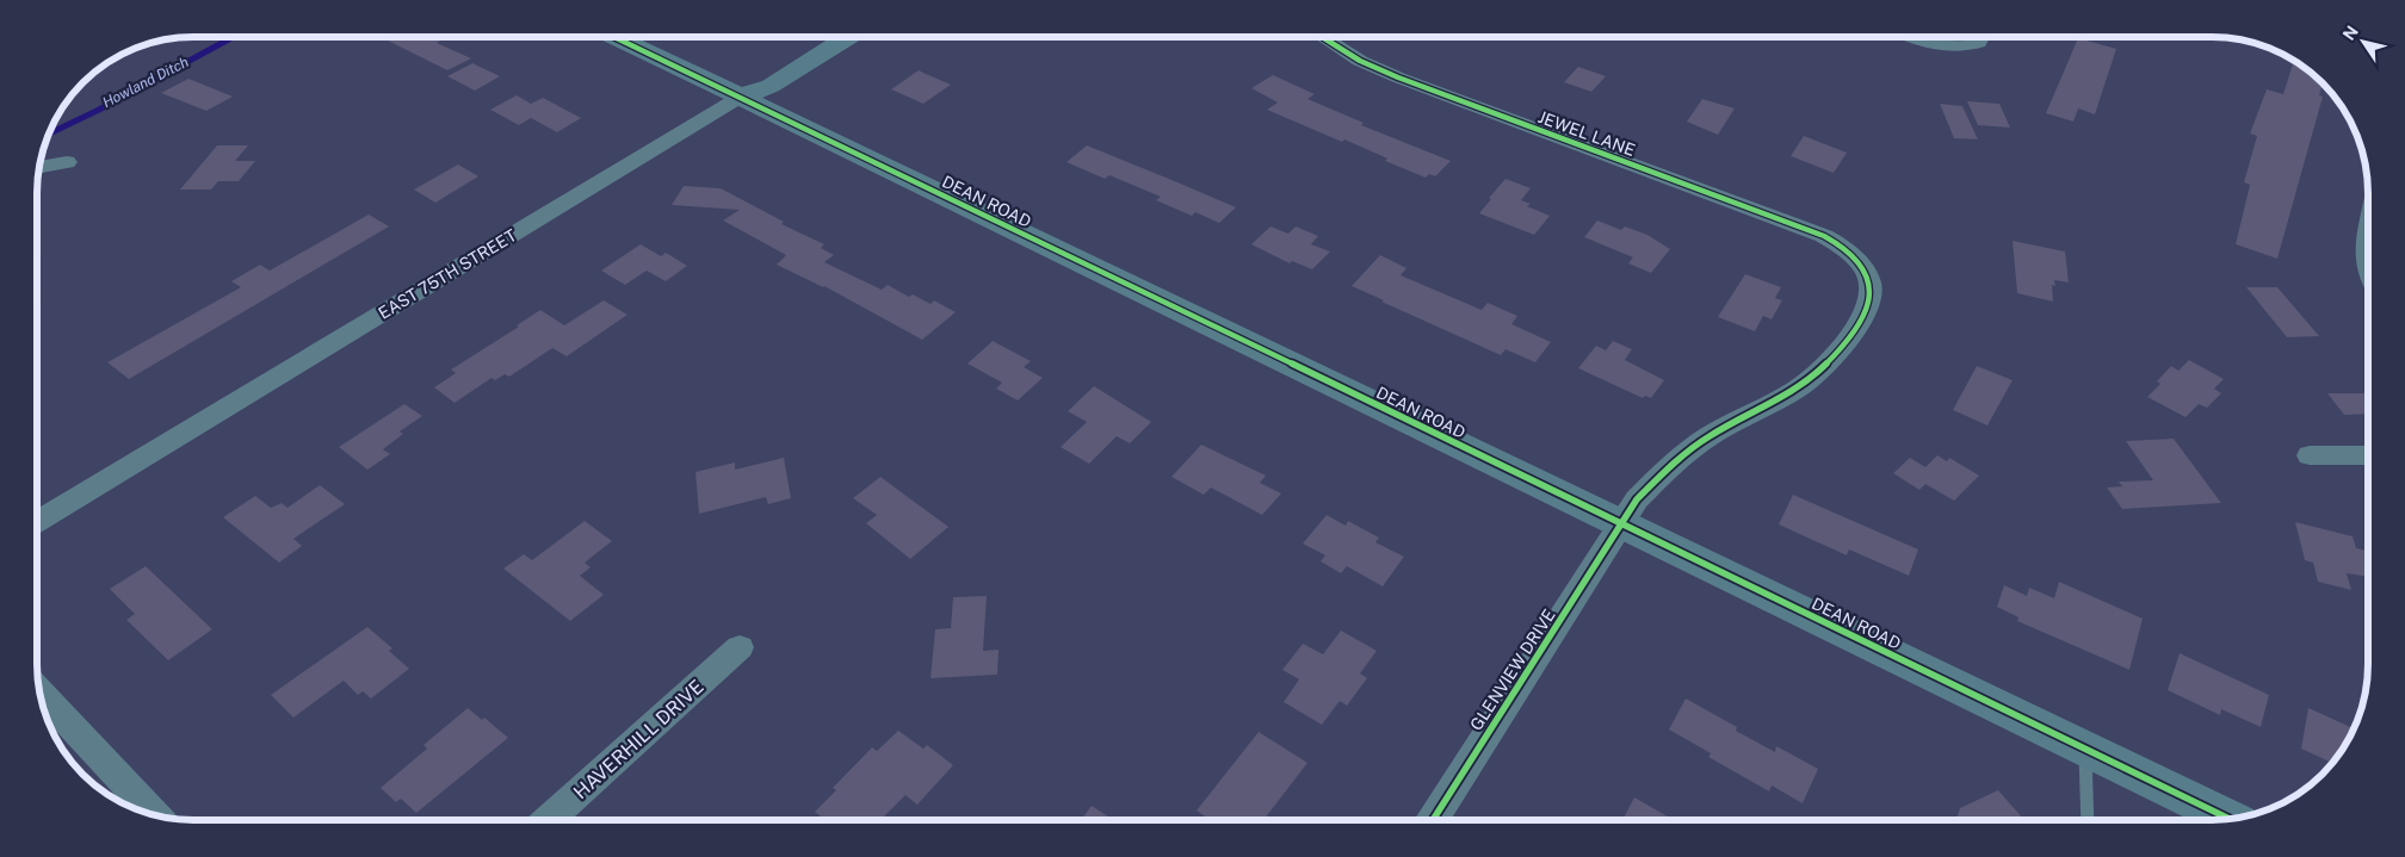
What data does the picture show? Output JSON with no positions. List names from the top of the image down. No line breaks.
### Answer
{"streets":{"street":["JEWEL LANE","DEAN ROAD","EAST 75TH STREET","GLENVIEW DRIVE","HAVERHILL DRIVE"]},"crossings":[["JEWEL LANE","GLENVIEW DRIVE"],["DEAN ROAD","EAST 75TH STREET"],["DEAN ROAD","GLENVIEW DRIVE"]],"water":["Howland Ditch"],"north":"top left"}
